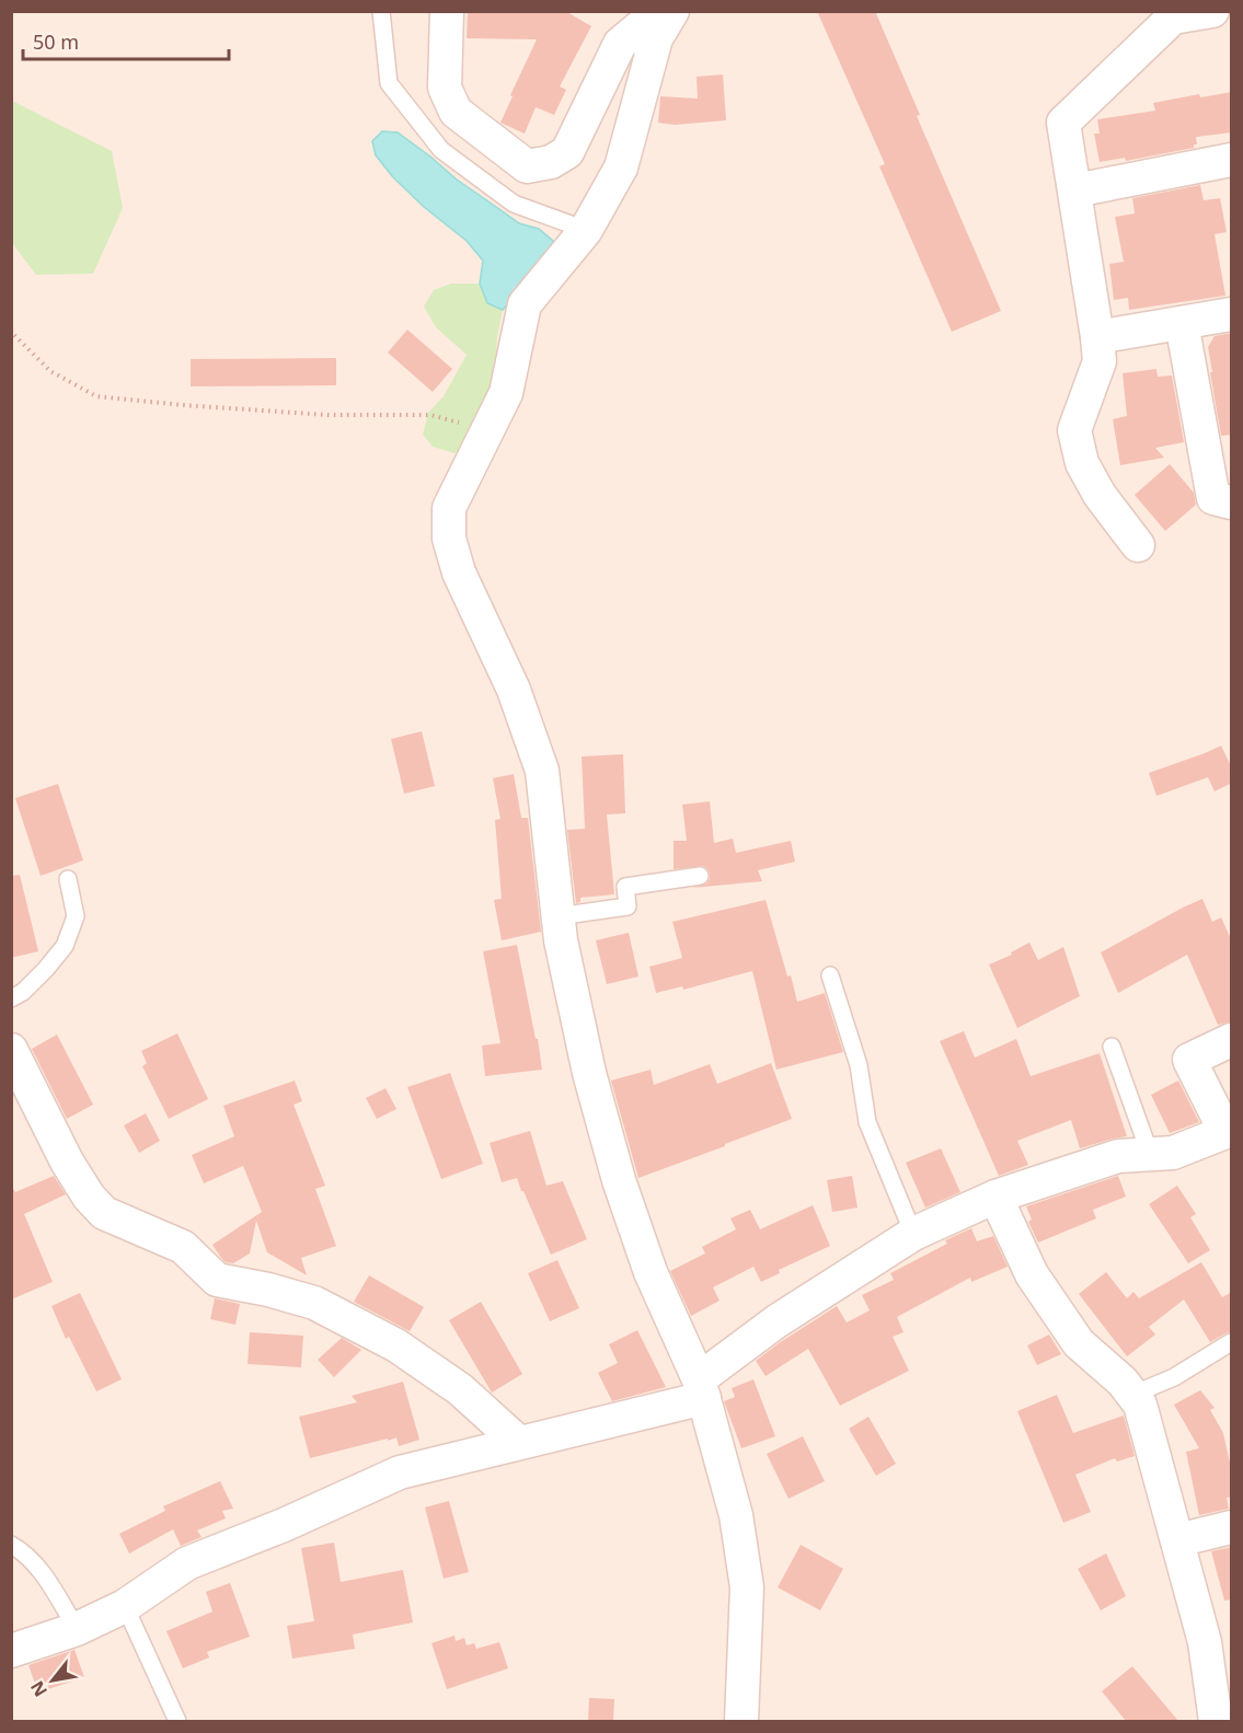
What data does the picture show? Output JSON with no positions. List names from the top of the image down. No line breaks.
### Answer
{"scale_bar":"50 m","north":"bottom left"}
